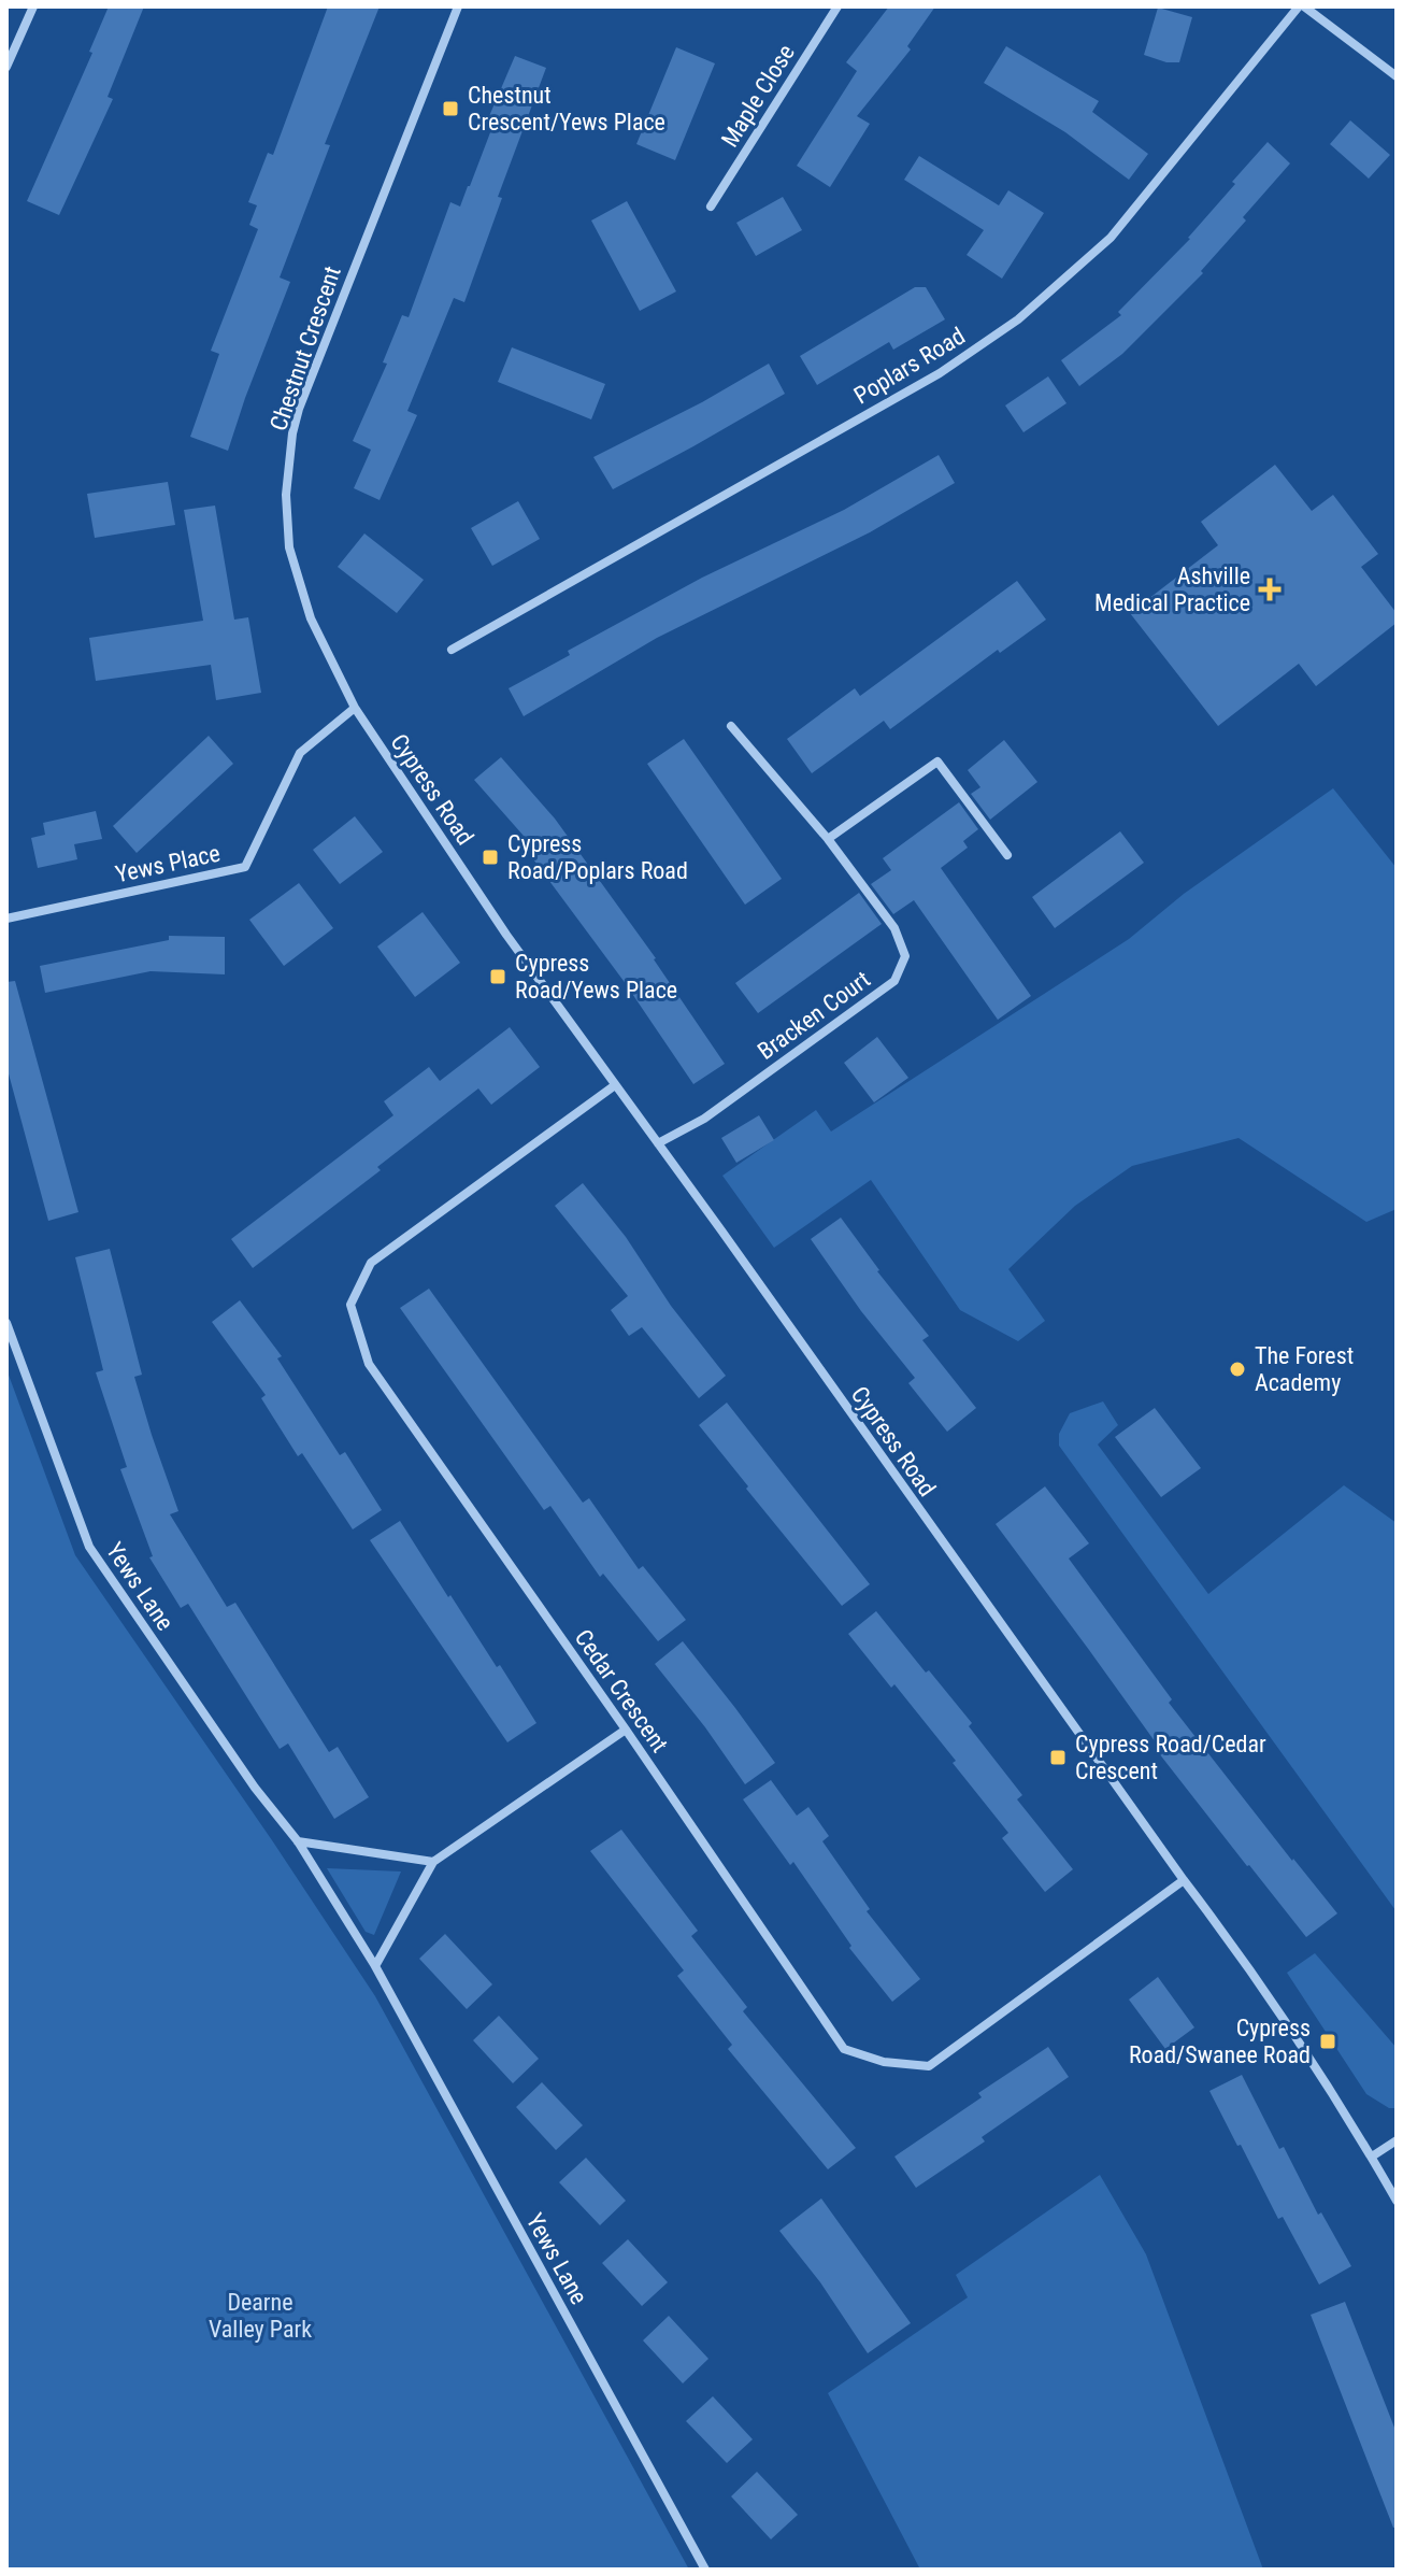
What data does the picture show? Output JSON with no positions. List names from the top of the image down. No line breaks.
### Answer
{"streets":{"street":["Maple Close","Chestnut Crescent","Poplars Road","Cypress Road","Yews Place","Bracken Court","Yews Lane","Cedar Crescent"]},"crossings":[["Chestnut Crescent","Cypress Road"],["Chestnut Crescent","Yews Place"],["Cypress Road","Yews Place"],["Cypress Road","Bracken Court"],["Cypress Road","Cedar Crescent"]],"parks":["Dearne Valley Park"],"places":{"transit":["Chestnut Crescent/Yews Place","Cypress Road/Poplars Road","Cypress Road/Yews Place","Cypress Road/Cedar Crescent","Cypress Road/Swanee Road"],"health":["Ashville Medical Practice"],"other":["The Forest Academy"]}}
